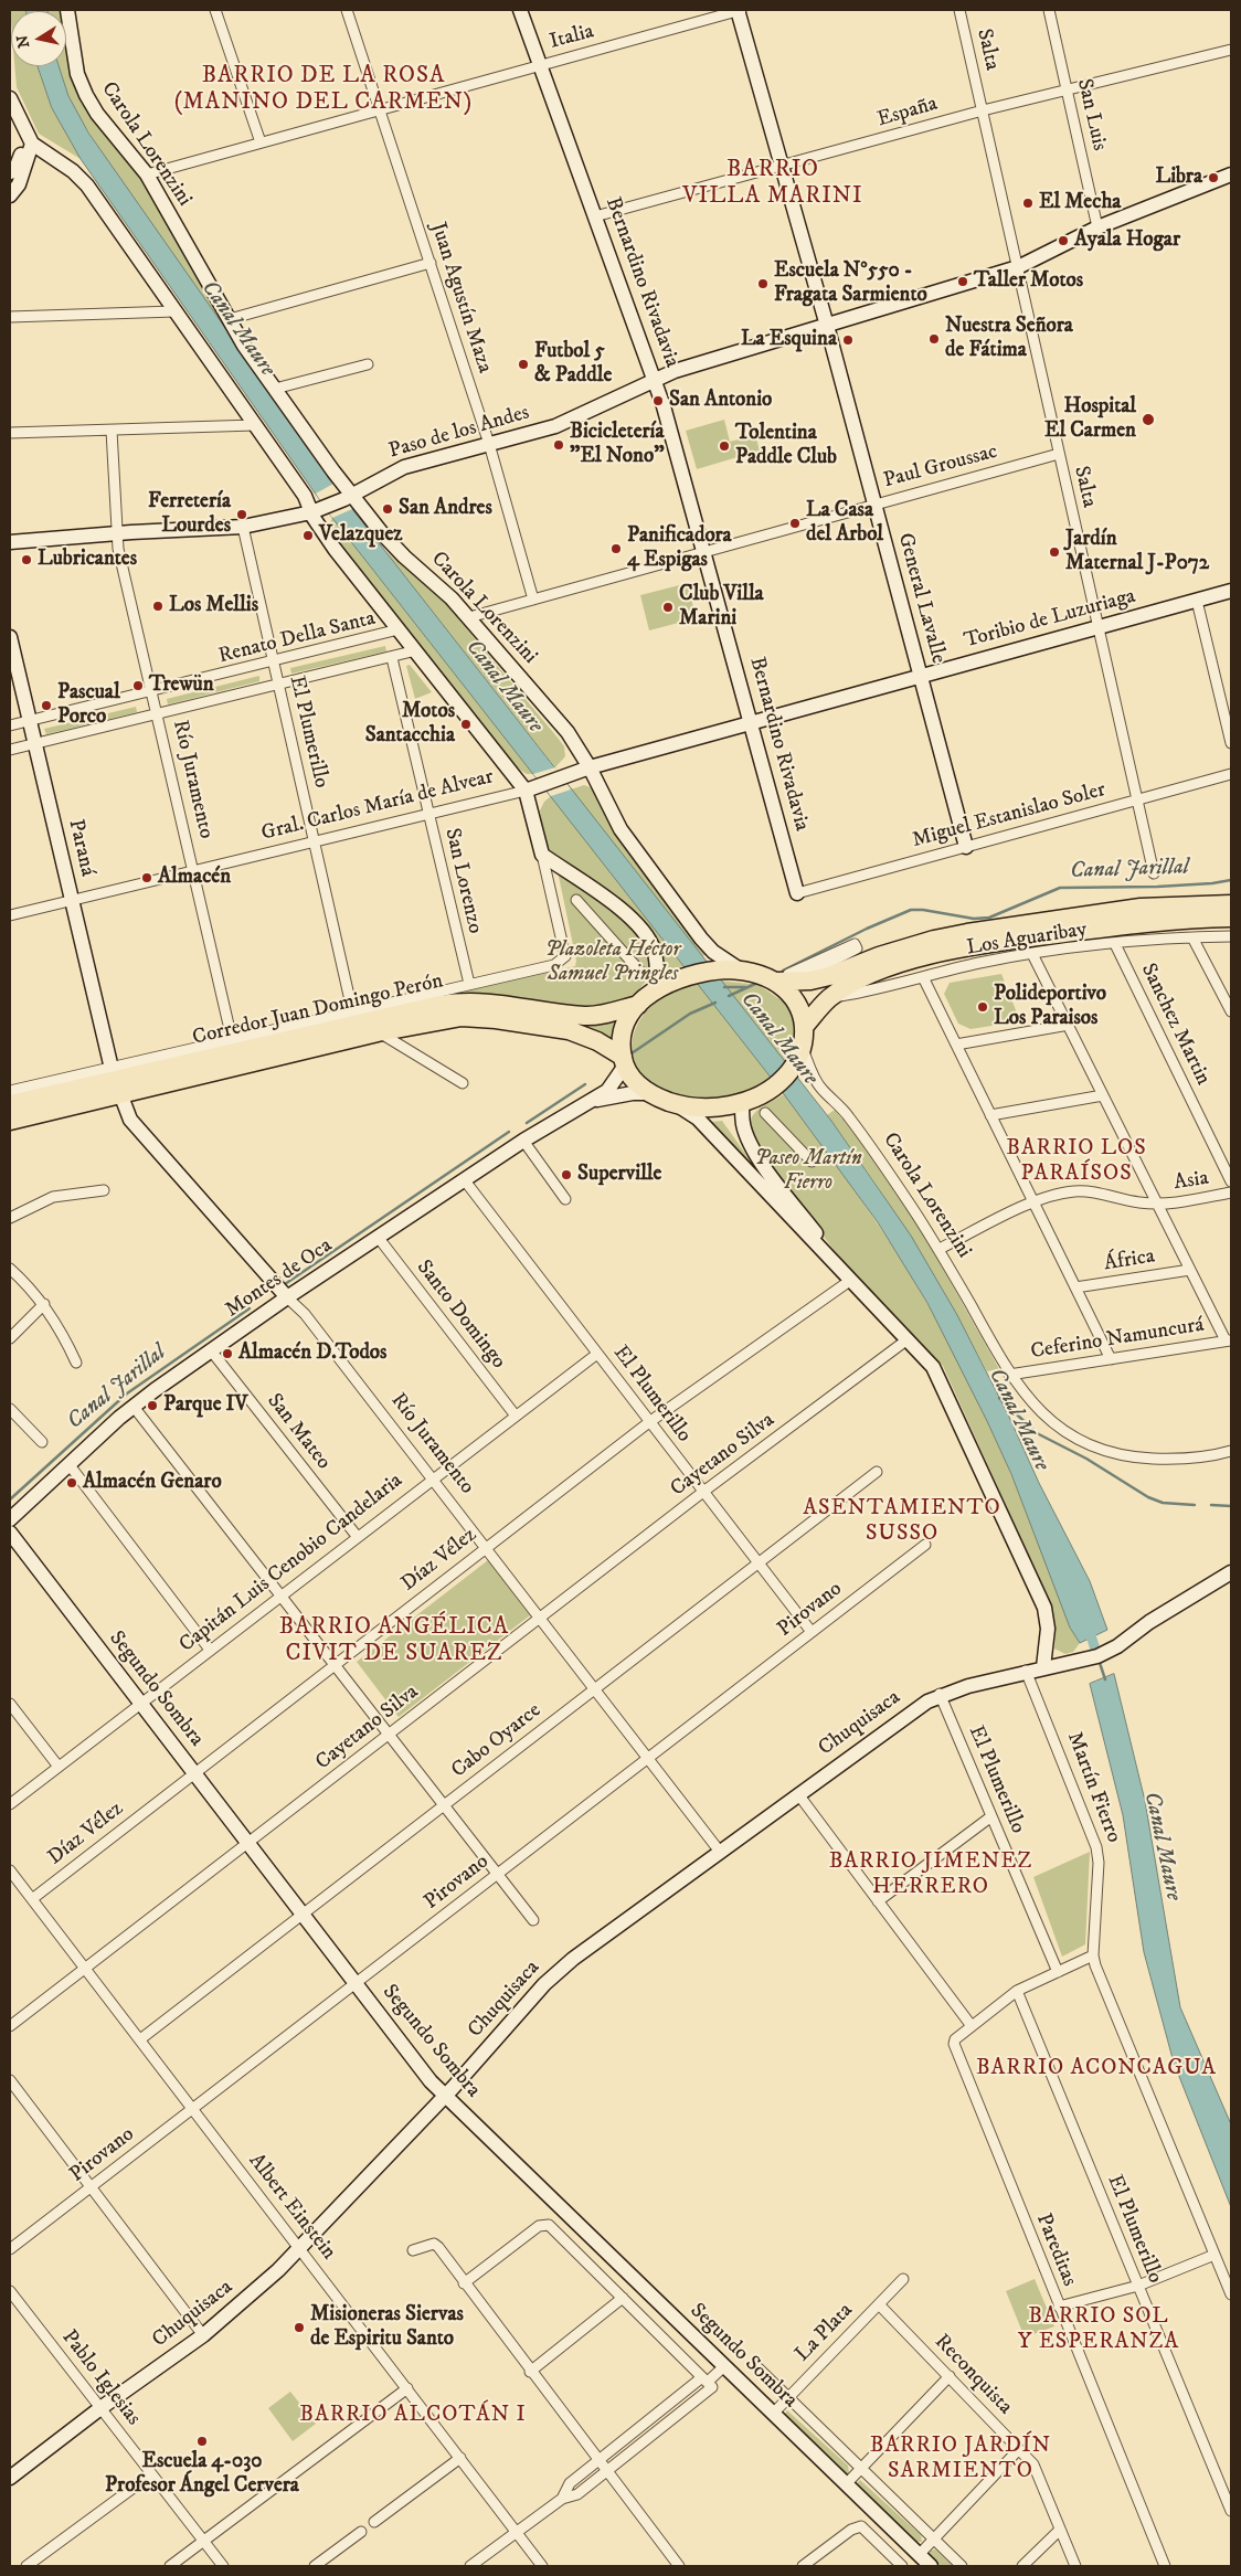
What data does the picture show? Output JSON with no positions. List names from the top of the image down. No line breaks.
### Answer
{"streets":{"highway":["Corredor Juan Domingo Perón"],"street":["Italia","Salta","España","San Luis","Carola Lorenzini","Bernardino Rivadavia","Juan Agustín Maza","Paso de los Andes","Paul Groussac","General Lavalle","Toribio de Luzuriaga","Renato Della Santa","El Plumerillo","Río Juramento","Gral. Carlos María de Alvear","Miguel Estanislao Soler","Paraná","San Lorenzo","Los Aguaribay","Sanchez Martin","Asia","África","Montes de Oca","Santo Domingo","Ceferino Namuncurá","San Mateo","Cayetano Silva","Díaz Vélez","Capitán Luis Cenobio Candelaria","Pirovano","Segundo Sombra","Chuquisaca","Cabo Oyarce","Martín Fierro","Albert Einstein","Pareditas","La Plata","Reconquista","Pablo Iglesias"]},"crossings":[["Italia","Carola Lorenzini"],["Italia","Bernardino Rivadavia"],["Italia","Juan Agustín Maza"],["Italia","General Lavalle"],["Salta","España"],["Salta","Paso de los Andes"],["Salta","Paul Groussac"],["Salta","Toribio de Luzuriaga"],["Salta","Miguel Estanislao Soler"],["España","San Luis"],["España","Bernardino Rivadavia"],["España","General Lavalle"],["San Luis","Paso de los Andes"],["Carola Lorenzini","Paso de los Andes"],["Carola Lorenzini","Gral. Carlos María de Alvear"],["Carola Lorenzini","Corredor Juan Domingo Perón"],["Carola Lorenzini","Asia"],["Carola Lorenzini","Montes de Oca"],["Carola Lorenzini","Ceferino Namuncurá"],["Bernardino Rivadavia","Paso de los Andes"],["Bernardino Rivadavia","Paul Groussac"],["Bernardino Rivadavia","Toribio de Luzuriaga"],["Bernardino Rivadavia","Gral. Carlos María de Alvear"],["Bernardino Rivadavia","Miguel Estanislao Soler"],["Juan Agustín Maza","Paso de los Andes"],["Paso de los Andes","General Lavalle"],["Paso de los Andes","El Plumerillo"],["Paso de los Andes","Río Juramento"],["Paul Groussac","General Lavalle"],["General Lavalle","Toribio de Luzuriaga"],["General Lavalle","Miguel Estanislao Soler"],["Toribio de Luzuriaga","Gral. Carlos María de Alvear"],["Renato Della Santa","El Plumerillo"],["Renato Della Santa","Río Juramento"],["Renato Della Santa","Paraná"],["Renato Della Santa","San Lorenzo"],["El Plumerillo","Gral. Carlos María de Alvear"],["El Plumerillo","Montes de Oca"],["El Plumerillo","Cayetano Silva"],["El Plumerillo","Díaz Vélez"],["El Plumerillo","Capitán Luis Cenobio Candelaria"],["El Plumerillo","Pirovano"],["El Plumerillo","Chuquisaca"],["El Plumerillo","Cabo Oyarce"],["Río Juramento","Gral. Carlos María de Alvear"],["Río Juramento","Paraná"],["Río Juramento","Corredor Juan Domingo Perón"],["Río Juramento","Montes de Oca"],["Río Juramento","Cayetano Silva"],["Río Juramento","Díaz Vélez"],["Río Juramento","Capitán Luis Cenobio Candelaria"],["Río Juramento","Pirovano"],["Río Juramento","Chuquisaca"],["Río Juramento","Cabo Oyarce"],["Gral. Carlos María de Alvear","Paraná"],["Gral. Carlos María de Alvear","San Lorenzo"],["Paraná","Corredor Juan Domingo Perón"],["Los Aguaribay","Sanchez Martin"],["Corredor Juan Domingo Perón","Montes de Oca"],["Montes de Oca","Santo Domingo"],["Montes de Oca","San Mateo"],["Santo Domingo","Capitán Luis Cenobio Candelaria"],["San Mateo","Capitán Luis Cenobio Candelaria"],["Cayetano Silva","Segundo Sombra"],["Cayetano Silva","Albert Einstein"],["Díaz Vélez","Segundo Sombra"],["Díaz Vélez","Albert Einstein"],["Capitán Luis Cenobio Candelaria","Segundo Sombra"],["Pirovano","Segundo Sombra"],["Pirovano","Albert Einstein"],["Segundo Sombra","Chuquisaca"],["Segundo Sombra","Cabo Oyarce"],["Segundo Sombra","La Plata"],["Chuquisaca","Martín Fierro"],["Chuquisaca","Albert Einstein"],["Chuquisaca","Pablo Iglesias"],["Cabo Oyarce","Albert Einstein"],["La Plata","Reconquista"]],"districts":["BARRIO DE LA ROSA (MANINO DEL CARMEN)","BARRIO VILLA MARINI","BARRIO LOS PARAÍSOS","ASENTAMIENTO SUSSO","BARRIO ANGÉLICA CIVIT DE SUAREZ","BARRIO JIMENEZ HERRERO","BARRIO ACONCAGUA","BARRIO SOL Y ESPERANZA","BARRIO ALCOTÁN I","BARRIO JARDÍN SARMIENTO"],"water":["Canal Maure","Canal Jarillal"],"parks":["Plazoleta Héctor Samuel Pringles","Paseo Martín Fierro"],"places":["Libra","El Mecha","Ayala Hogar","Taller Motos","Escuela N°550 - Fragata Sarmiento","Nuestra Señora de Fátima","La Esquina","Futbol 5 & Paddle","San Antonio","Hospital El Carmen","Bicicletería \"El Nono\"","Tolentina Paddle Club","San Andres","Ferretería Lourdes","La Casa del Arbol","Velazquez","Panificadora 4 Espigas","Jardín Maternal J-P072","Lubricantes","Los Mellis","Club Villa Marini","Trewün","Pascual Porco","Motos Santacchia","Almacén","Polideportivo Los Paraisos","Superville","Almacén D.Todos","Parque IV","Almacén Genaro","Misioneras Siervas de Espiritu Santo","Escuela 4-030 Profesor Ángel Cervera"],"north":"left"}
